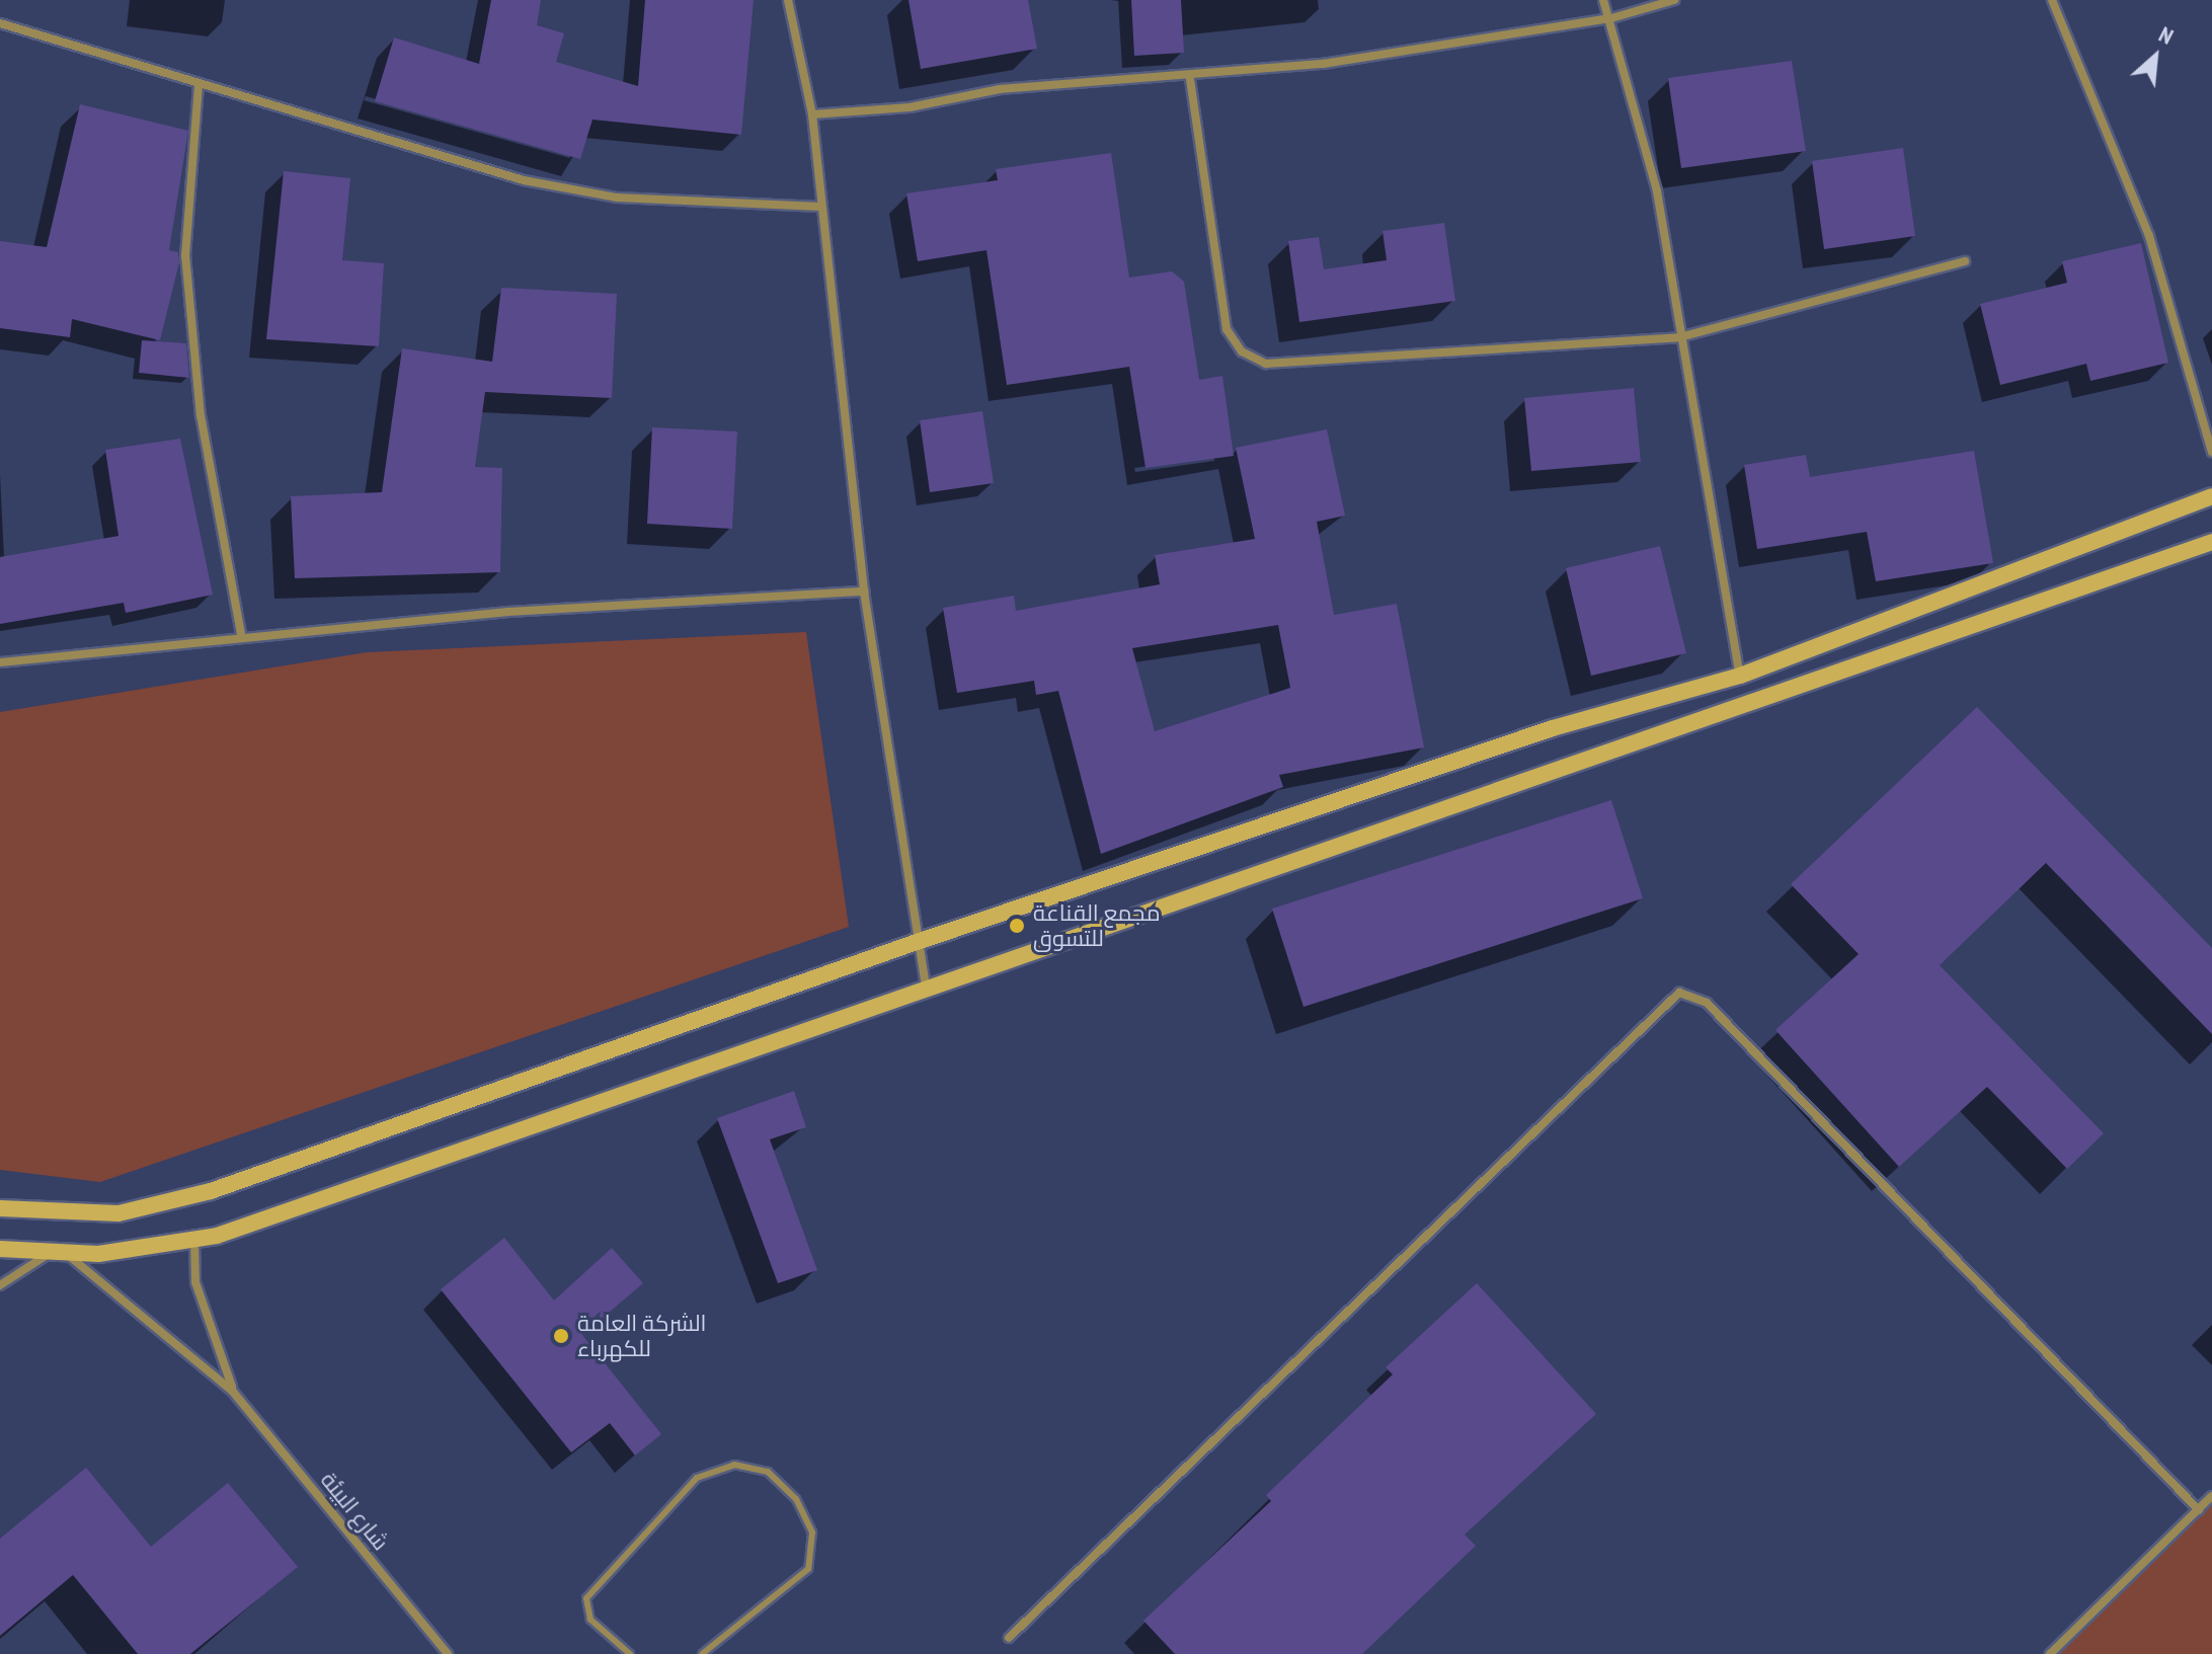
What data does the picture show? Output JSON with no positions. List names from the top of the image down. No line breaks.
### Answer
{"streets":{"street":["شارع البيئة"]},"places":["مجمع القناعة للتسوق","الشركة العامة للكهرباء"],"north":"top right"}
